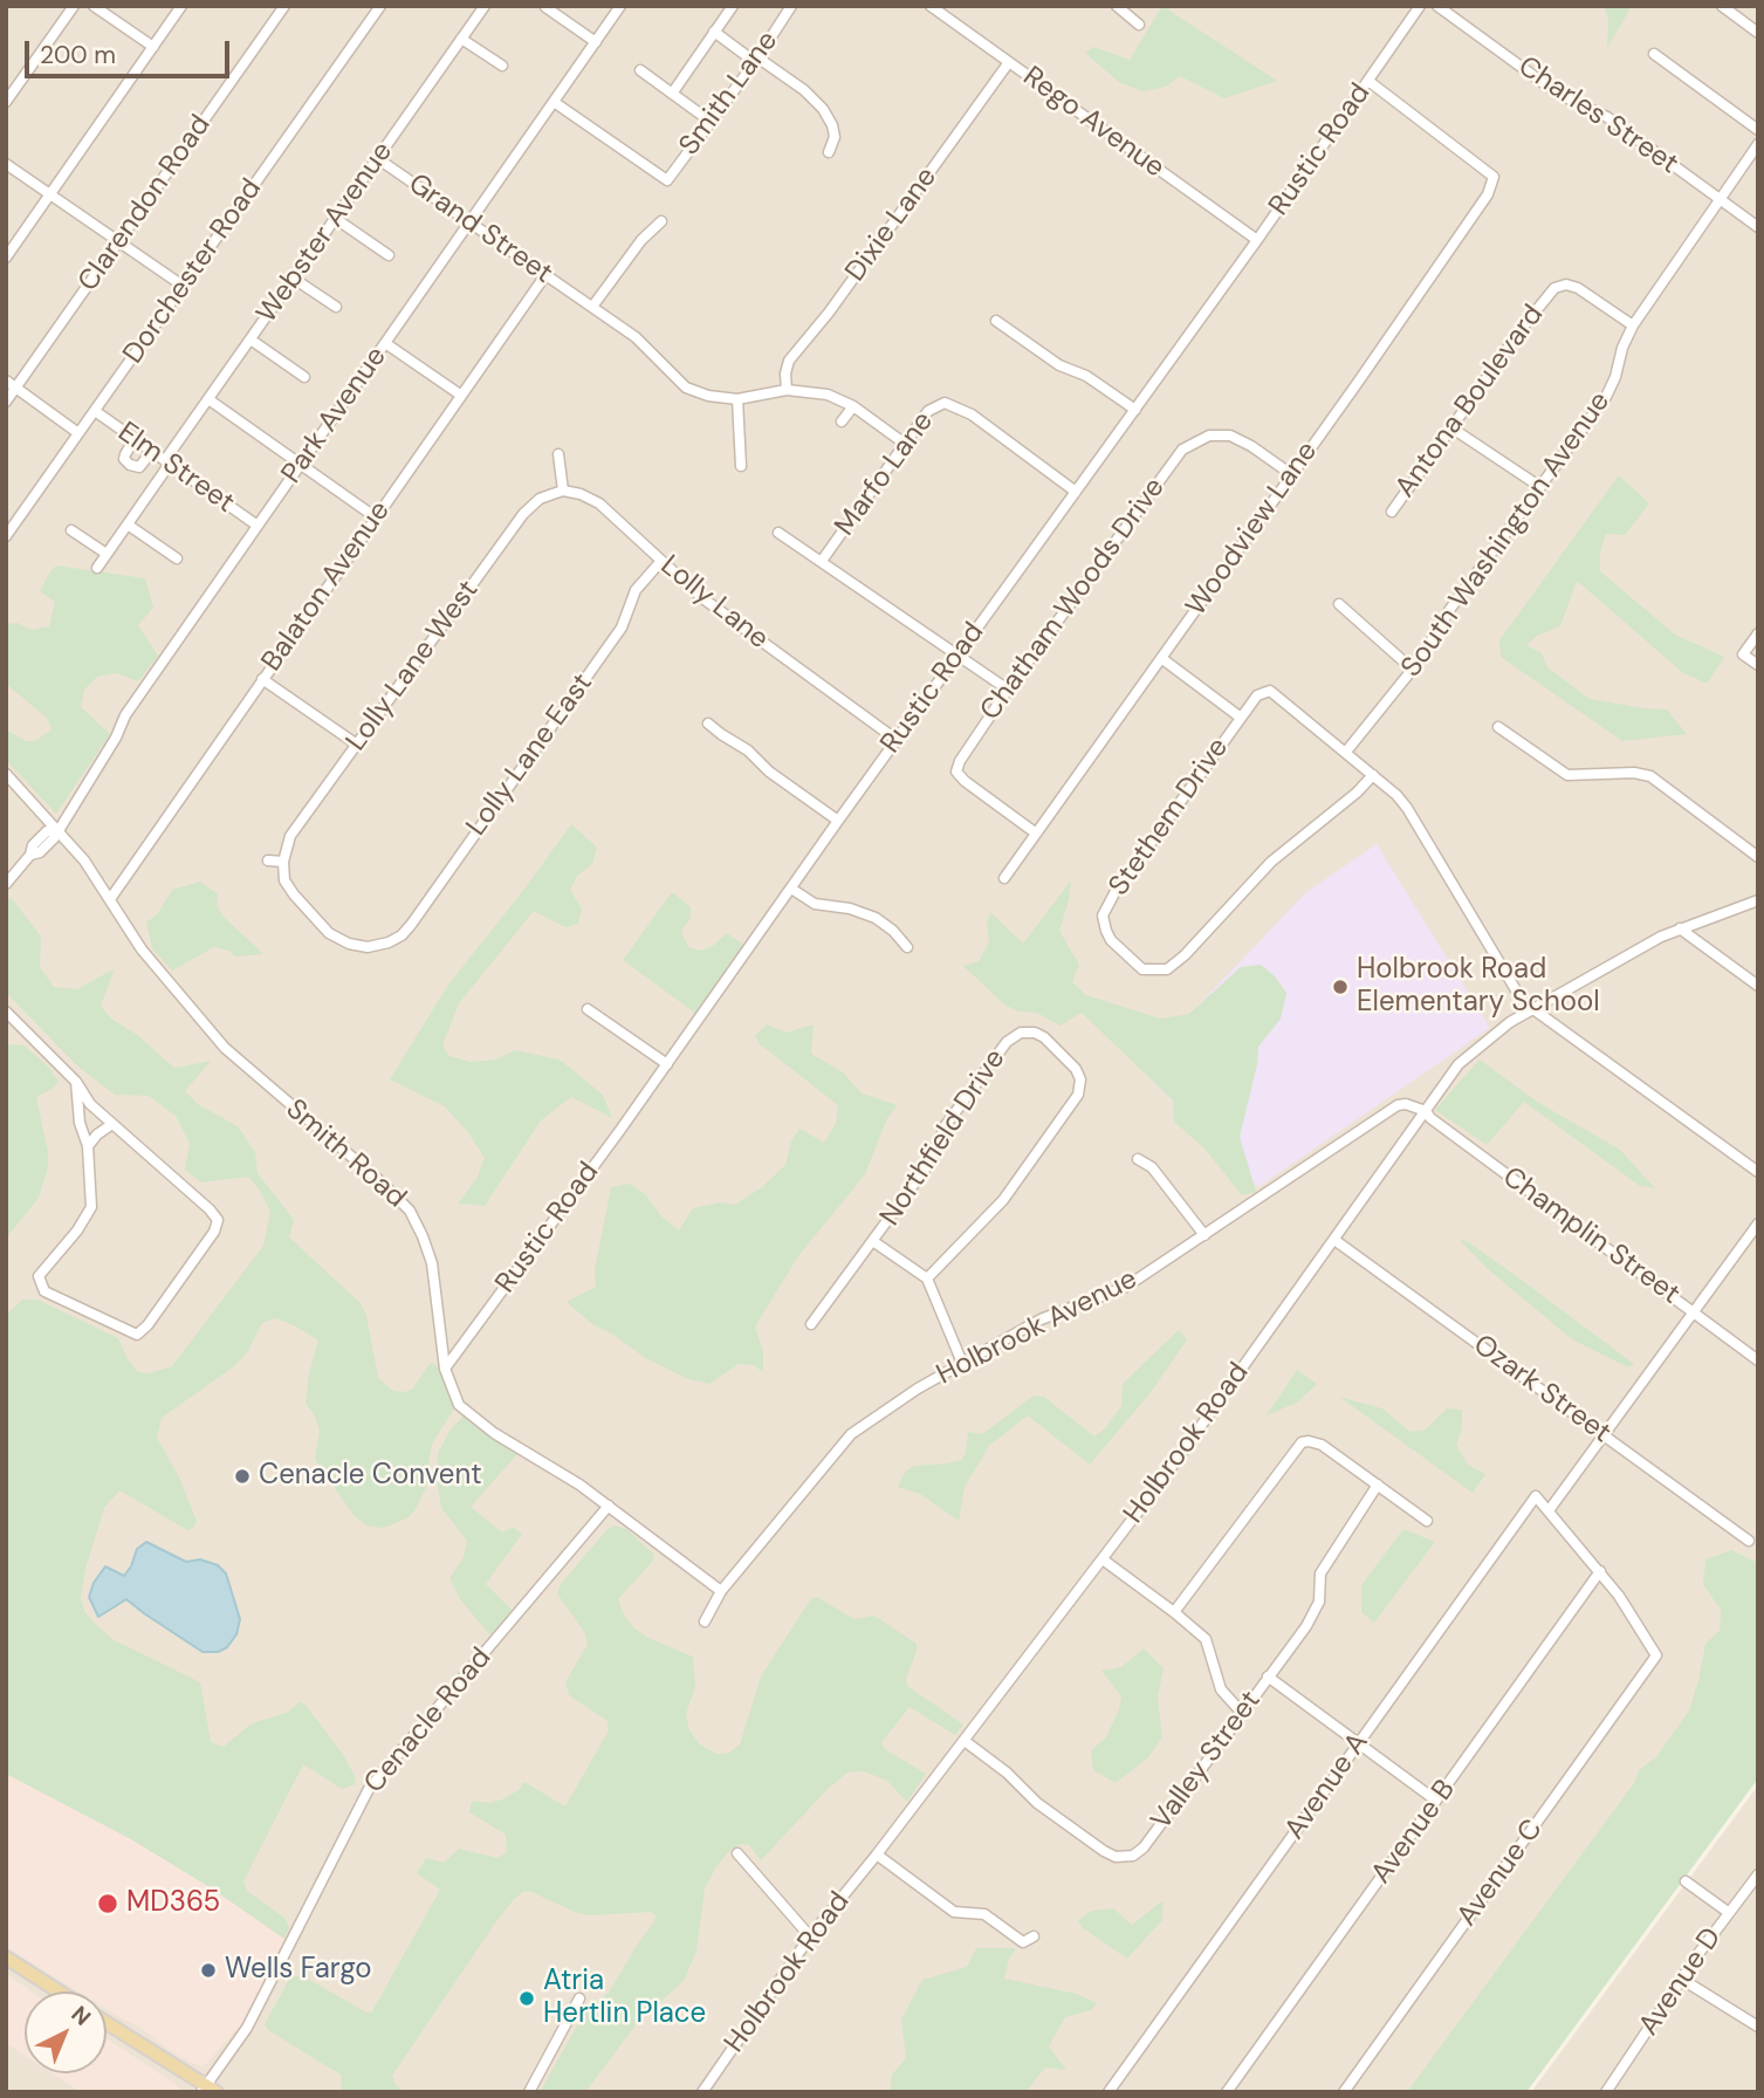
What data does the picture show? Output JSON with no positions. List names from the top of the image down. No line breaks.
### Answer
{"streets":{"street":["Smith Lane","Charles Street","Rego Avenue","Rustic Road","Clarendon Road","Dixie Lane","Grand Street","Webster Avenue","Dorchester Road","Antona Boulevard","Park Avenue","Elm Street","Marfo Lane","Woodview Lane","South Washington Avenue","Balaton Avenue","Chatham Woods Drive","Lolly Lane","Lolly Lane West","Lolly Lane East","Stethem Drive","Northfield Drive","Smith Road","Champlin Street","Holbrook Avenue","Ozark Street","Holbrook Road","Cenacle Road","Valley Street","Avenue A","Avenue B","Avenue C","Avenue D"]},"crossings":[["Smith Lane","Park Avenue"],["Charles Street","South Washington Avenue"],["Rego Avenue","Rustic Road"],["Rego Avenue","Dixie Lane"],["Rustic Road","Marfo Lane"],["Rustic Road","Woodview Lane"],["Rustic Road","Lolly Lane"],["Rustic Road","Smith Road"],["Clarendon Road","Elm Street"],["Grand Street","Webster Avenue"],["Grand Street","Park Avenue"],["Grand Street","Balaton Avenue"],["Webster Avenue","Elm Street"],["Dorchester Road","Elm Street"],["Antona Boulevard","South Washington Avenue"],["Park Avenue","Elm Street"],["Park Avenue","Smith Road"],["Woodview Lane","Chatham Woods Drive"],["South Washington Avenue","Stethem Drive"],["Balaton Avenue","Smith Road"],["Lolly Lane","Lolly Lane West"],["Lolly Lane","Lolly Lane East"],["Lolly Lane West","Lolly Lane East"],["Stethem Drive","Holbrook Road"],["Smith Road","Holbrook Avenue"],["Smith Road","Cenacle Road"],["Champlin Street","Holbrook Avenue"],["Champlin Street","Holbrook Road"],["Holbrook Avenue","Holbrook Road"],["Ozark Street","Holbrook Road"],["Holbrook Road","Valley Street"],["Avenue B","Avenue C"]],"places":["Holbrook Road Elementary School","Cenacle Convent","MD365","Wells Fargo","Atria Hertlin Place"],"scale_bar":"200 m","north":"top right"}
